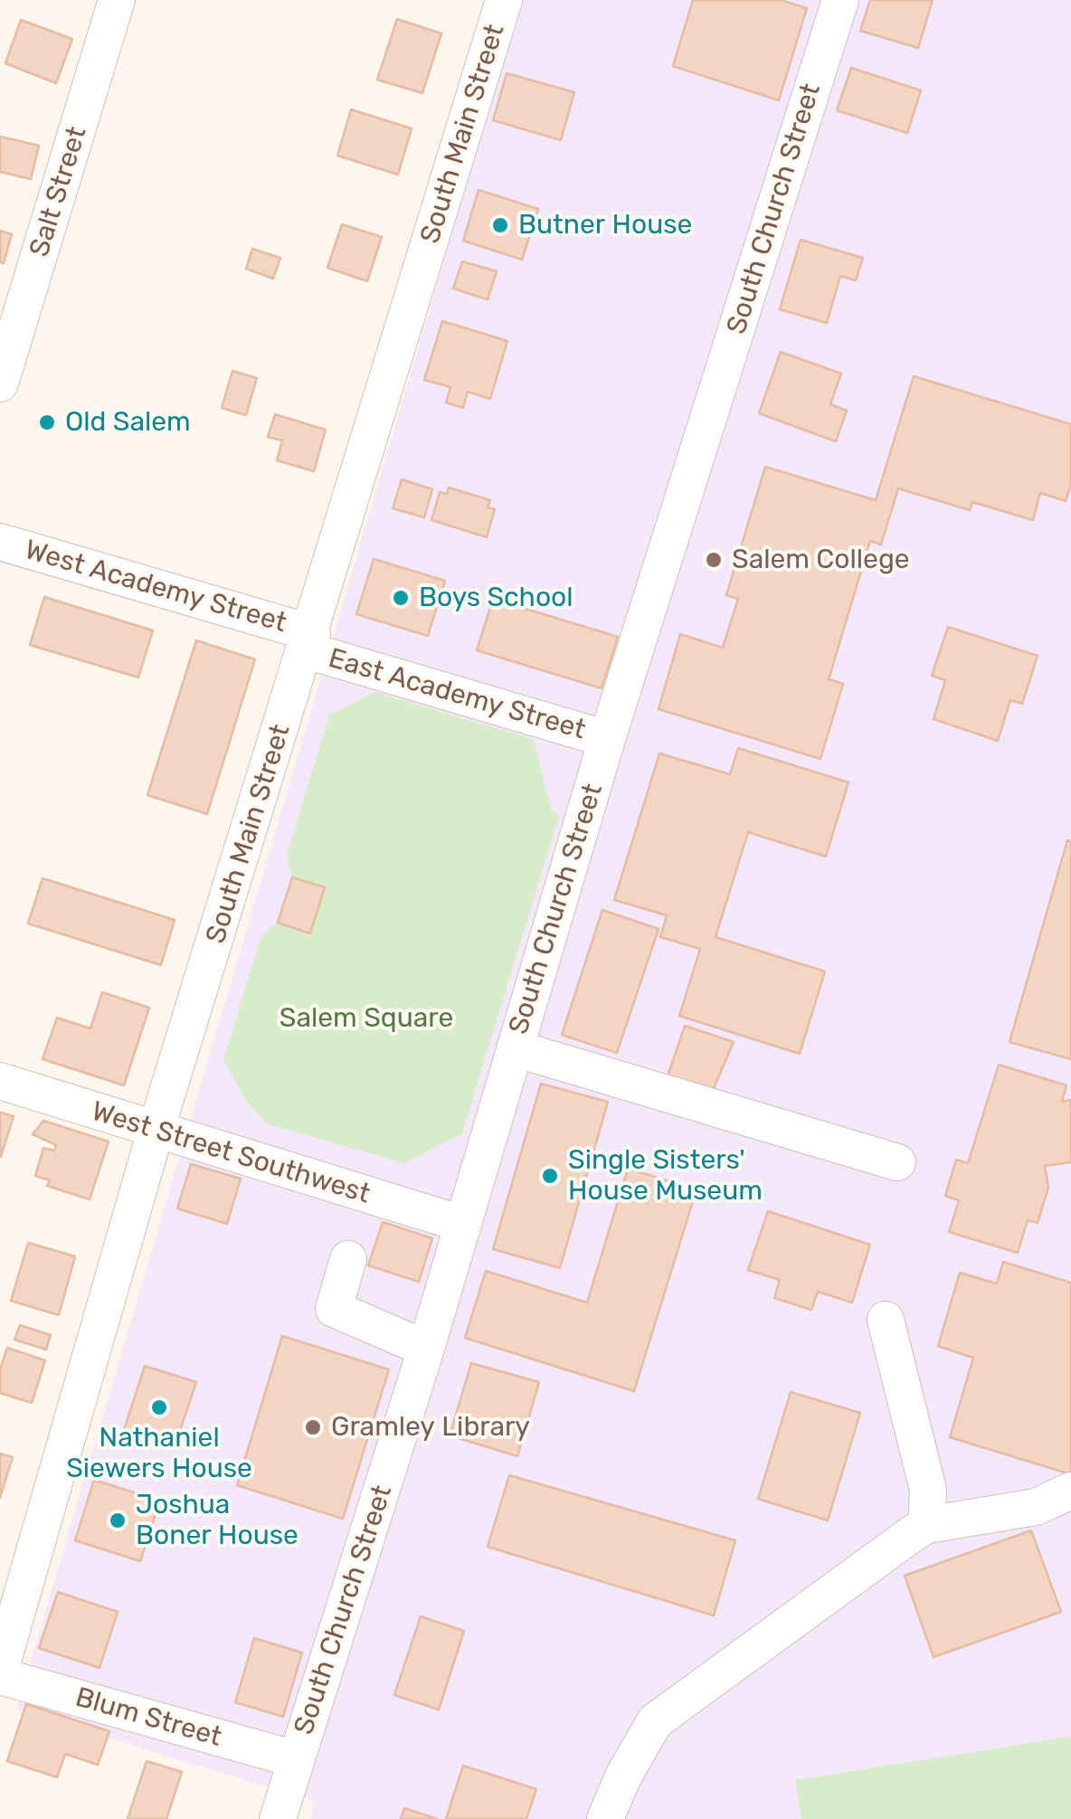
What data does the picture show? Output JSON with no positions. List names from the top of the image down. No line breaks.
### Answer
{"streets":{"street":["South Main Street","Salt Street","South Church Street","West Academy Street","East Academy Street","West Street Southwest","Blum Street"]},"crossings":[["South Main Street","West Academy Street"],["South Main Street","East Academy Street"],["South Main Street","West Street Southwest"],["South Main Street","Blum Street"],["South Church Street","East Academy Street"],["South Church Street","West Street Southwest"],["South Church Street","Blum Street"],["West Academy Street","East Academy Street"]],"parks":["Salem Square"],"places":["Butner House","Old Salem","Salem College","Boys School","Single Sisters' House Museum","Nathaniel Siewers House","Gramley Library","Joshua Boner House"]}
